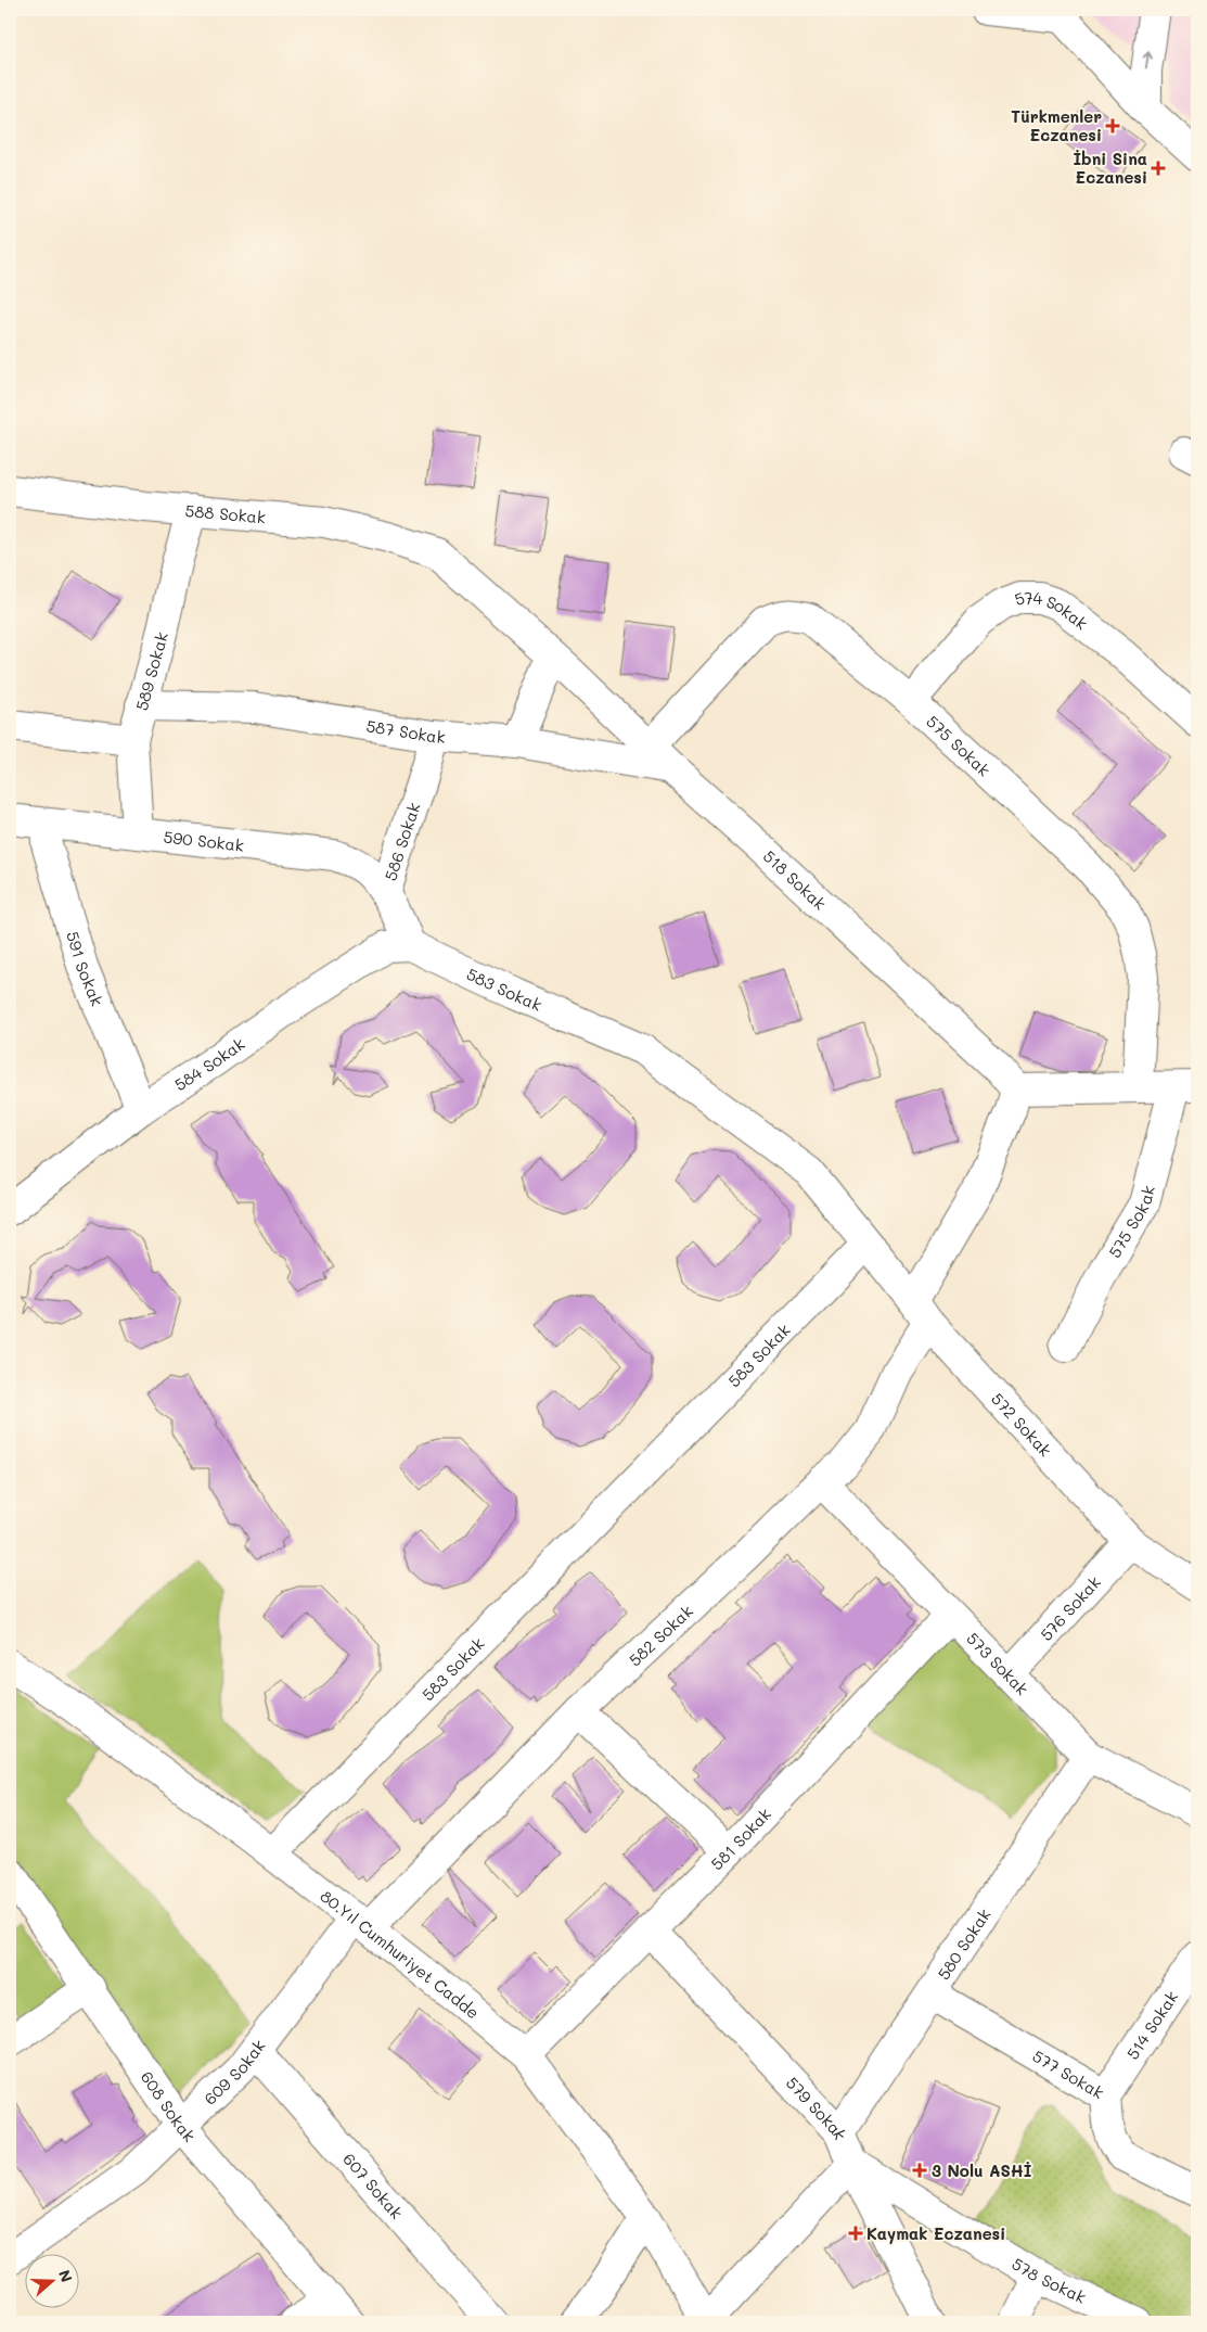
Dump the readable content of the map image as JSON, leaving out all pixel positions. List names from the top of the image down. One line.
{"streets":{"street":["588 Sokak","574 Sokak","589 Sokak","587 Sokak","575 Sokak","590 Sokak","586 Sokak","518 Sokak","591 Sokak","583 Sokak","584 Sokak","572 Sokak","576 Sokak","582 Sokak","573 Sokak","581 Sokak","580 Sokak","80.Yıl Cumhuriyet Cadde","514 Sokak","609 Sokak","577 Sokak","608 Sokak","579 Sokak","607 Sokak","578 Sokak"]},"crossings":[["588 Sokak","589 Sokak"],["588 Sokak","518 Sokak"],["574 Sokak","575 Sokak"],["589 Sokak","587 Sokak"],["589 Sokak","590 Sokak"],["587 Sokak","586 Sokak"],["587 Sokak","518 Sokak"],["575 Sokak","518 Sokak"],["590 Sokak","586 Sokak"],["590 Sokak","591 Sokak"],["586 Sokak","583 Sokak"],["586 Sokak","584 Sokak"],["518 Sokak","582 Sokak"],["591 Sokak","584 Sokak"],["583 Sokak","584 Sokak"],["583 Sokak","572 Sokak"],["583 Sokak","80.Yıl Cumhuriyet Cadde"],["572 Sokak","576 Sokak"],["572 Sokak","582 Sokak"],["576 Sokak","573 Sokak"],["582 Sokak","573 Sokak"],["582 Sokak","80.Yıl Cumhuriyet Cadde"],["582 Sokak","609 Sokak"],["573 Sokak","581 Sokak"],["573 Sokak","580 Sokak"],["581 Sokak","80.Yıl Cumhuriyet Cadde"],["581 Sokak","579 Sokak"],["580 Sokak","577 Sokak"],["580 Sokak","579 Sokak"],["80.Yıl Cumhuriyet Cadde","609 Sokak"],["514 Sokak","577 Sokak"],["609 Sokak","608 Sokak"],["609 Sokak","607 Sokak"],["579 Sokak","578 Sokak"]],"places":{"health":["Türkmenler Eczanesi","İbni Sina Eczanesi","3 Nolu ASHİ","Kaymak Eczanesi"]},"north":"right"}
